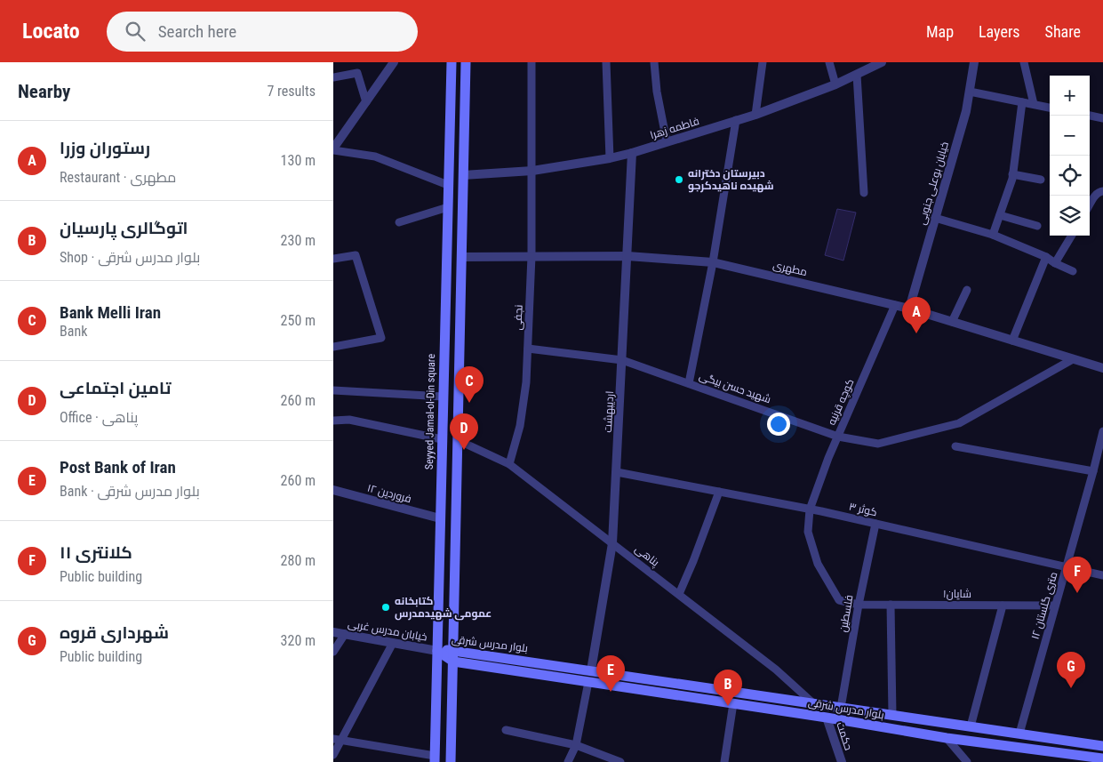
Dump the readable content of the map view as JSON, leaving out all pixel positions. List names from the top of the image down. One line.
{"streets":{"main road":["Seyyed Jamal-ol-Din square","بلوار مدرس شرقی"],"street":["فاطمه زهرا","خیابان بوعلی جنوبی","مطهری","نجفی","شهید حسن بیگی","کوچه قرنیه","اردیبهشت","۱۲ فروردین","کوثر ۳","پناهی","شایان۱","۱۲ متری گلستان","فلسطین","خیابان مدرس غربی","حکمت"]},"crossings":[["فاطمه زهرا","نجفی"],["فاطمه زهرا","اردیبهشت"],["خیابان بوعلی جنوبی","مطهری"],["مطهری","نجفی"],["مطهری","شهید حسن بیگی"],["مطهری","کوچه قرنیه"],["مطهری","اردیبهشت"],["نجفی","شهید حسن بیگی"],["نجفی","پناهی"],["شهید حسن بیگی","کوچه قرنیه"],["شهید حسن بیگی","اردیبهشت"],["کوچه قرنیه","کوثر ۳"],["کوچه قرنیه","شایان۱"],["کوچه قرنیه","فلسطین"],["Seyyed Jamal-ol-Din square","۱۲ فروردین"],["Seyyed Jamal-ol-Din square","خیابان مدرس غربی"],["Seyyed Jamal-ol-Din square","بلوار مدرس شرقی"],["اردیبهشت","کوثر ۳"],["اردیبهشت","پناهی"],["اردیبهشت","بلوار مدرس شرقی"],["کوثر ۳","۱۲ متری گلستان"],["کوثر ۳","فلسطین"],["پناهی","بلوار مدرس شرقی"],["شایان۱","۱۲ متری گلستان"],["شایان۱","فلسطین"],["۱۲ متری گلستان","بلوار مدرس شرقی"],["فلسطین","بلوار مدرس شرقی"],["خیابان مدرس غربی","بلوار مدرس شرقی"],["بلوار مدرس شرقی","حکمت"]],"places":["دبیرستان دخترانه شهیده ناهیدکرجو","کتابخانه عمومی شهیدمدرس"],"page":{"header":"Locato","search":"Search here","nav":["Map","Layers","Share"],"heading":["Nearby","7 results"],"map_buttons":["+","−"],"list":[{"mark":"A","name":"رستوران وزرا","note":"Restaurant · مطهری","value":"130 m"},{"mark":"B","name":"اتوگالری پارسیان","note":"Shop · بلوار مدرس شرقی","value":"230 m"},{"mark":"C","name":"Bank Melli Iran","note":"Bank","value":"250 m"},{"mark":"D","name":"تامین اجتماعی","note":"Office · پناهی","value":"260 m"},{"mark":"E","name":"Post Bank of Iran","note":"Bank · بلوار مدرس شرقی","value":"260 m"},{"mark":"F","name":"کلانتری ۱۱","note":"Public building","value":"280 m"},{"mark":"G","name":"شهرداری قروه","note":"Public building","value":"320 m"}],"pins":["A","C","D","F","G","E","B"]}}
